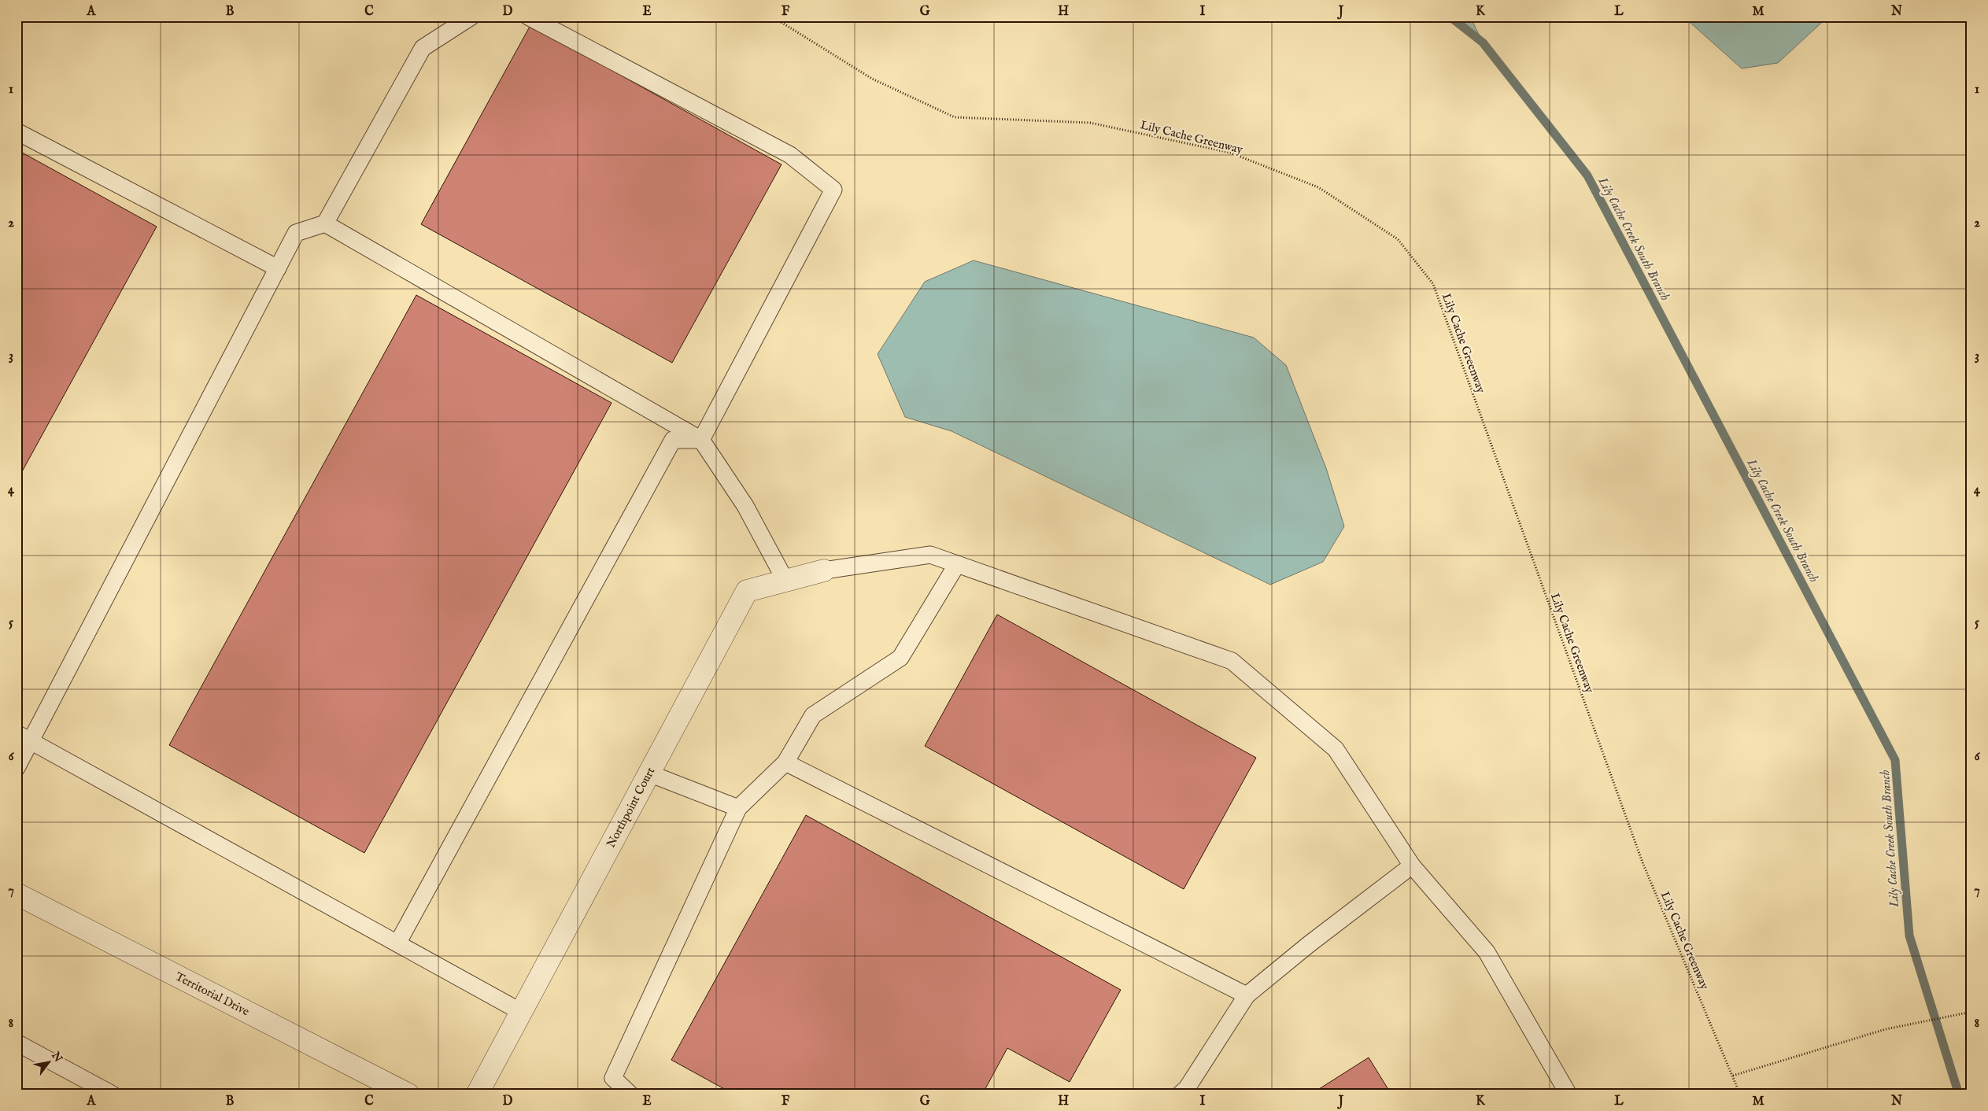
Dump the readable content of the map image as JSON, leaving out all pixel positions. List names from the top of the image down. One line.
{"streets":{"street":["Northpoint Court","Territorial Drive"],"path":["Lily Cache Greenway"]},"water":["Lily Cache Creek South Branch"],"north":"top right","grid":{"columns":["A","B","C","D","E","F","G","H","I","J","K","L","M","N"],"rows":["1","2","3","4","5","6","7","8"]}}
